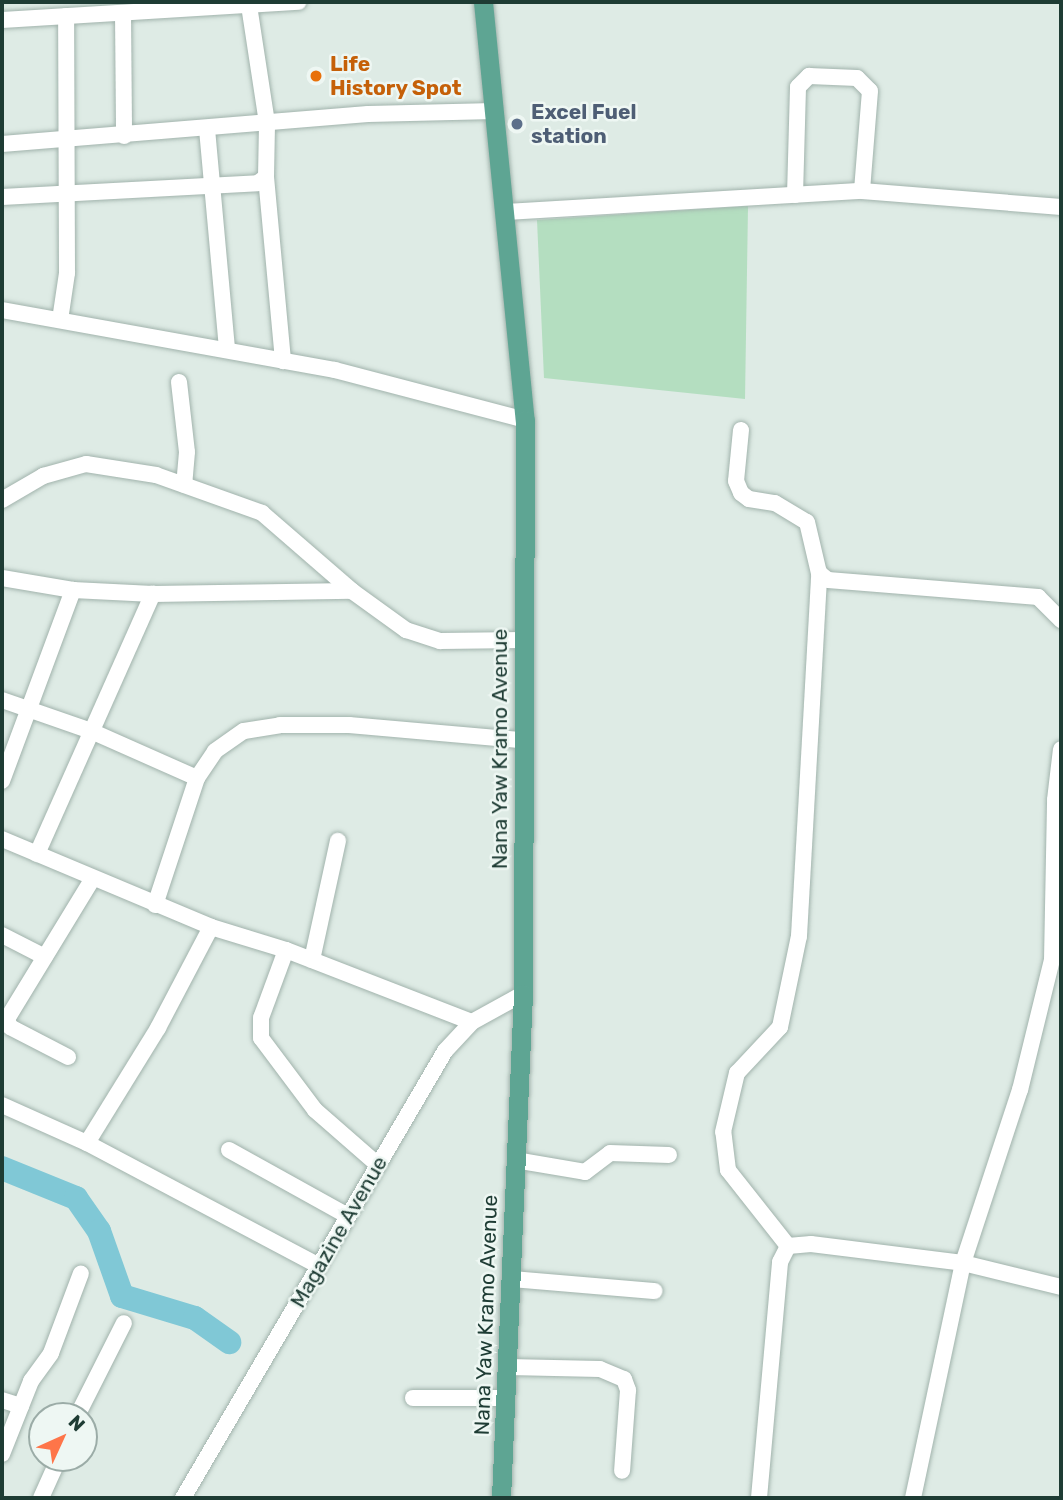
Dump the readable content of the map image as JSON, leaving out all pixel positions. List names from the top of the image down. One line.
{"streets":{"main road":["Nana Yaw Kramo Avenue"],"street":["Magazine Avenue"]},"crossings":[["Nana Yaw Kramo Avenue","Magazine Avenue"]],"places":["Life History Spot","Excel Fuel station"],"north":"top right"}
